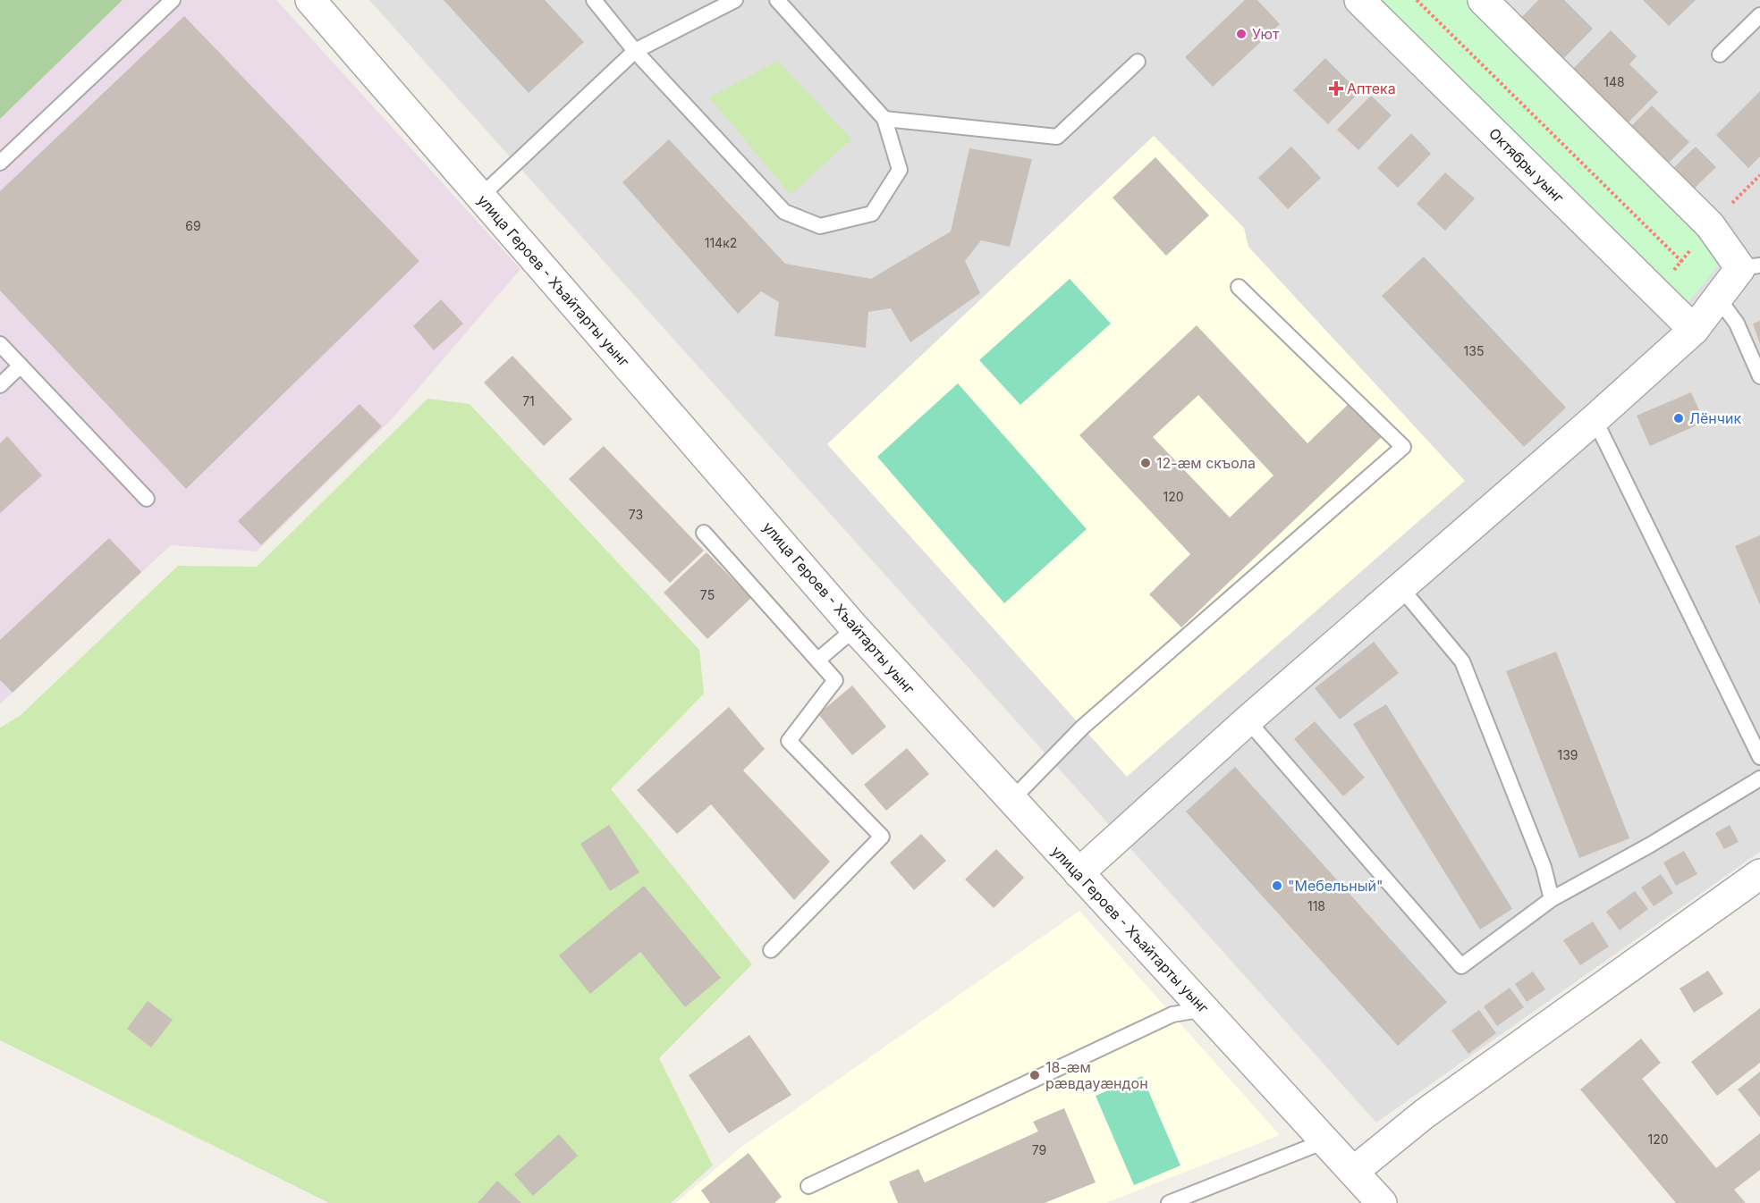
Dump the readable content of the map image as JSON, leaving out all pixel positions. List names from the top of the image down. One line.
{"streets":{"street":["Октябры уынг","улица Героев - Хъайтарты уынг"]},"places":{"other":["Уют","Лёнчик","12-æм скъола","\"Мебельный\"","18-æм рӕвдауӕндон"],"health":["Аптека"]},"house_numbers":["148","69","114к2","135","71","120","73","75","139","118","120","79"]}
